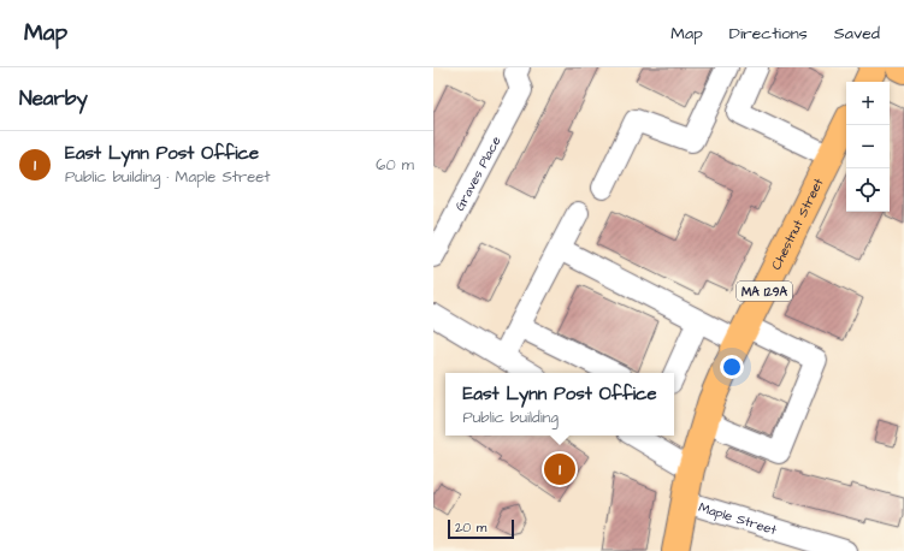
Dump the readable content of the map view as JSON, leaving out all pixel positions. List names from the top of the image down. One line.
{"streets":{"main road":["Chestnut Street","MA 129A"],"street":["Graves Place","Maple Street"]},"crossings":[["Chestnut Street","Maple Street"]],"scale_bar":"20 m","page":{"header":"Map","nav":["Map","Directions","Saved"],"heading":"Nearby","map_buttons":["+","−"],"list":[{"mark":"1","name":"East Lynn Post Office","note":"Public building · Maple Street","value":"60 m"}],"popup":["East Lynn Post Office","Public building"],"pins":"1","scale":"20 m"}}
